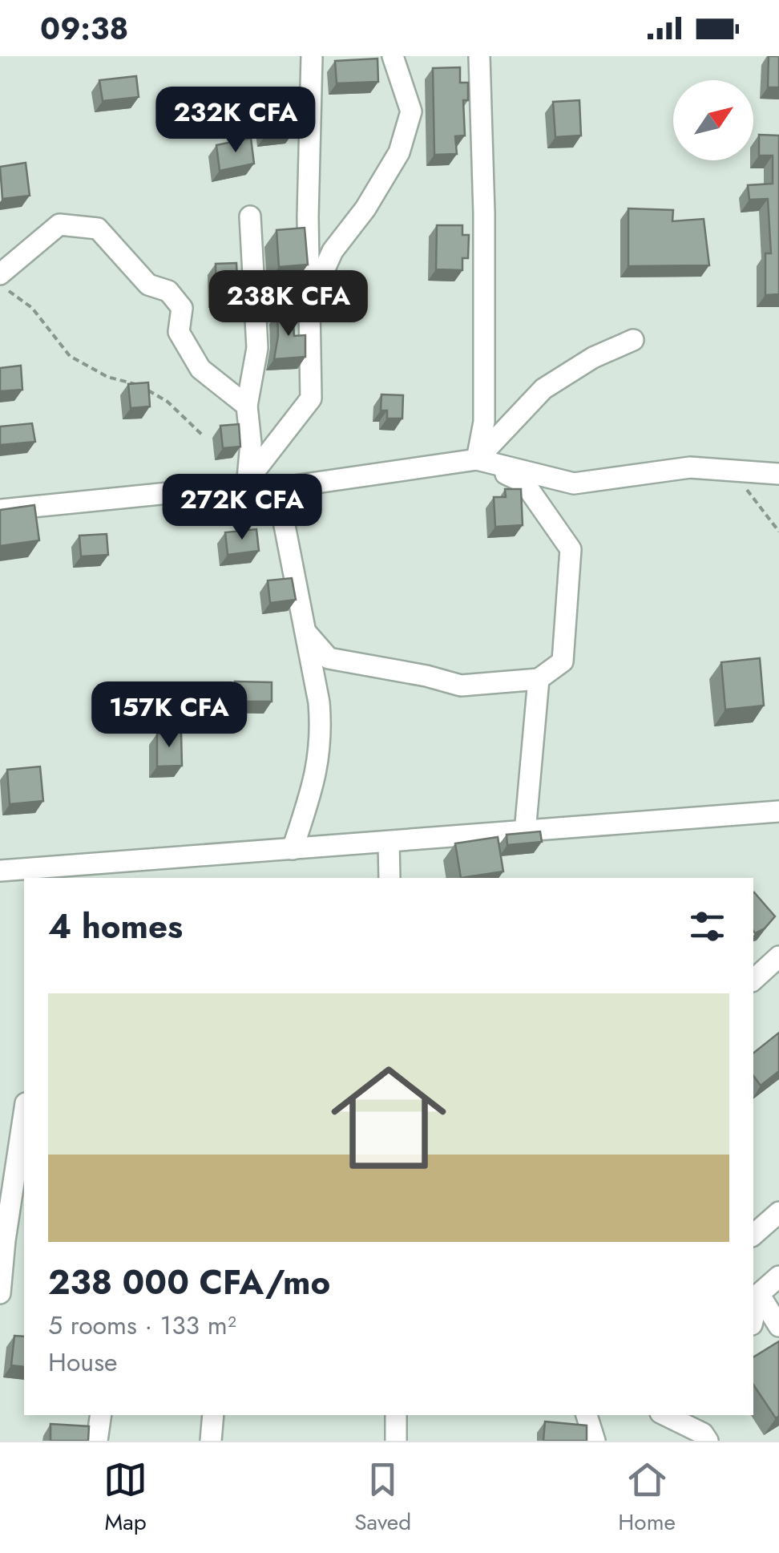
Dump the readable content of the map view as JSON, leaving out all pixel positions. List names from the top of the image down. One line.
{"north":"top right","page":{"status":"09:38","price":["232K CFA","238K CFA","272K CFA","157K CFA"],"heading":"4 homes","list":[{"name":"238 000 CFA/mo","note":"5 rooms · 133 m² · House"}],"tabs":["Map","Saved","Home"]}}
